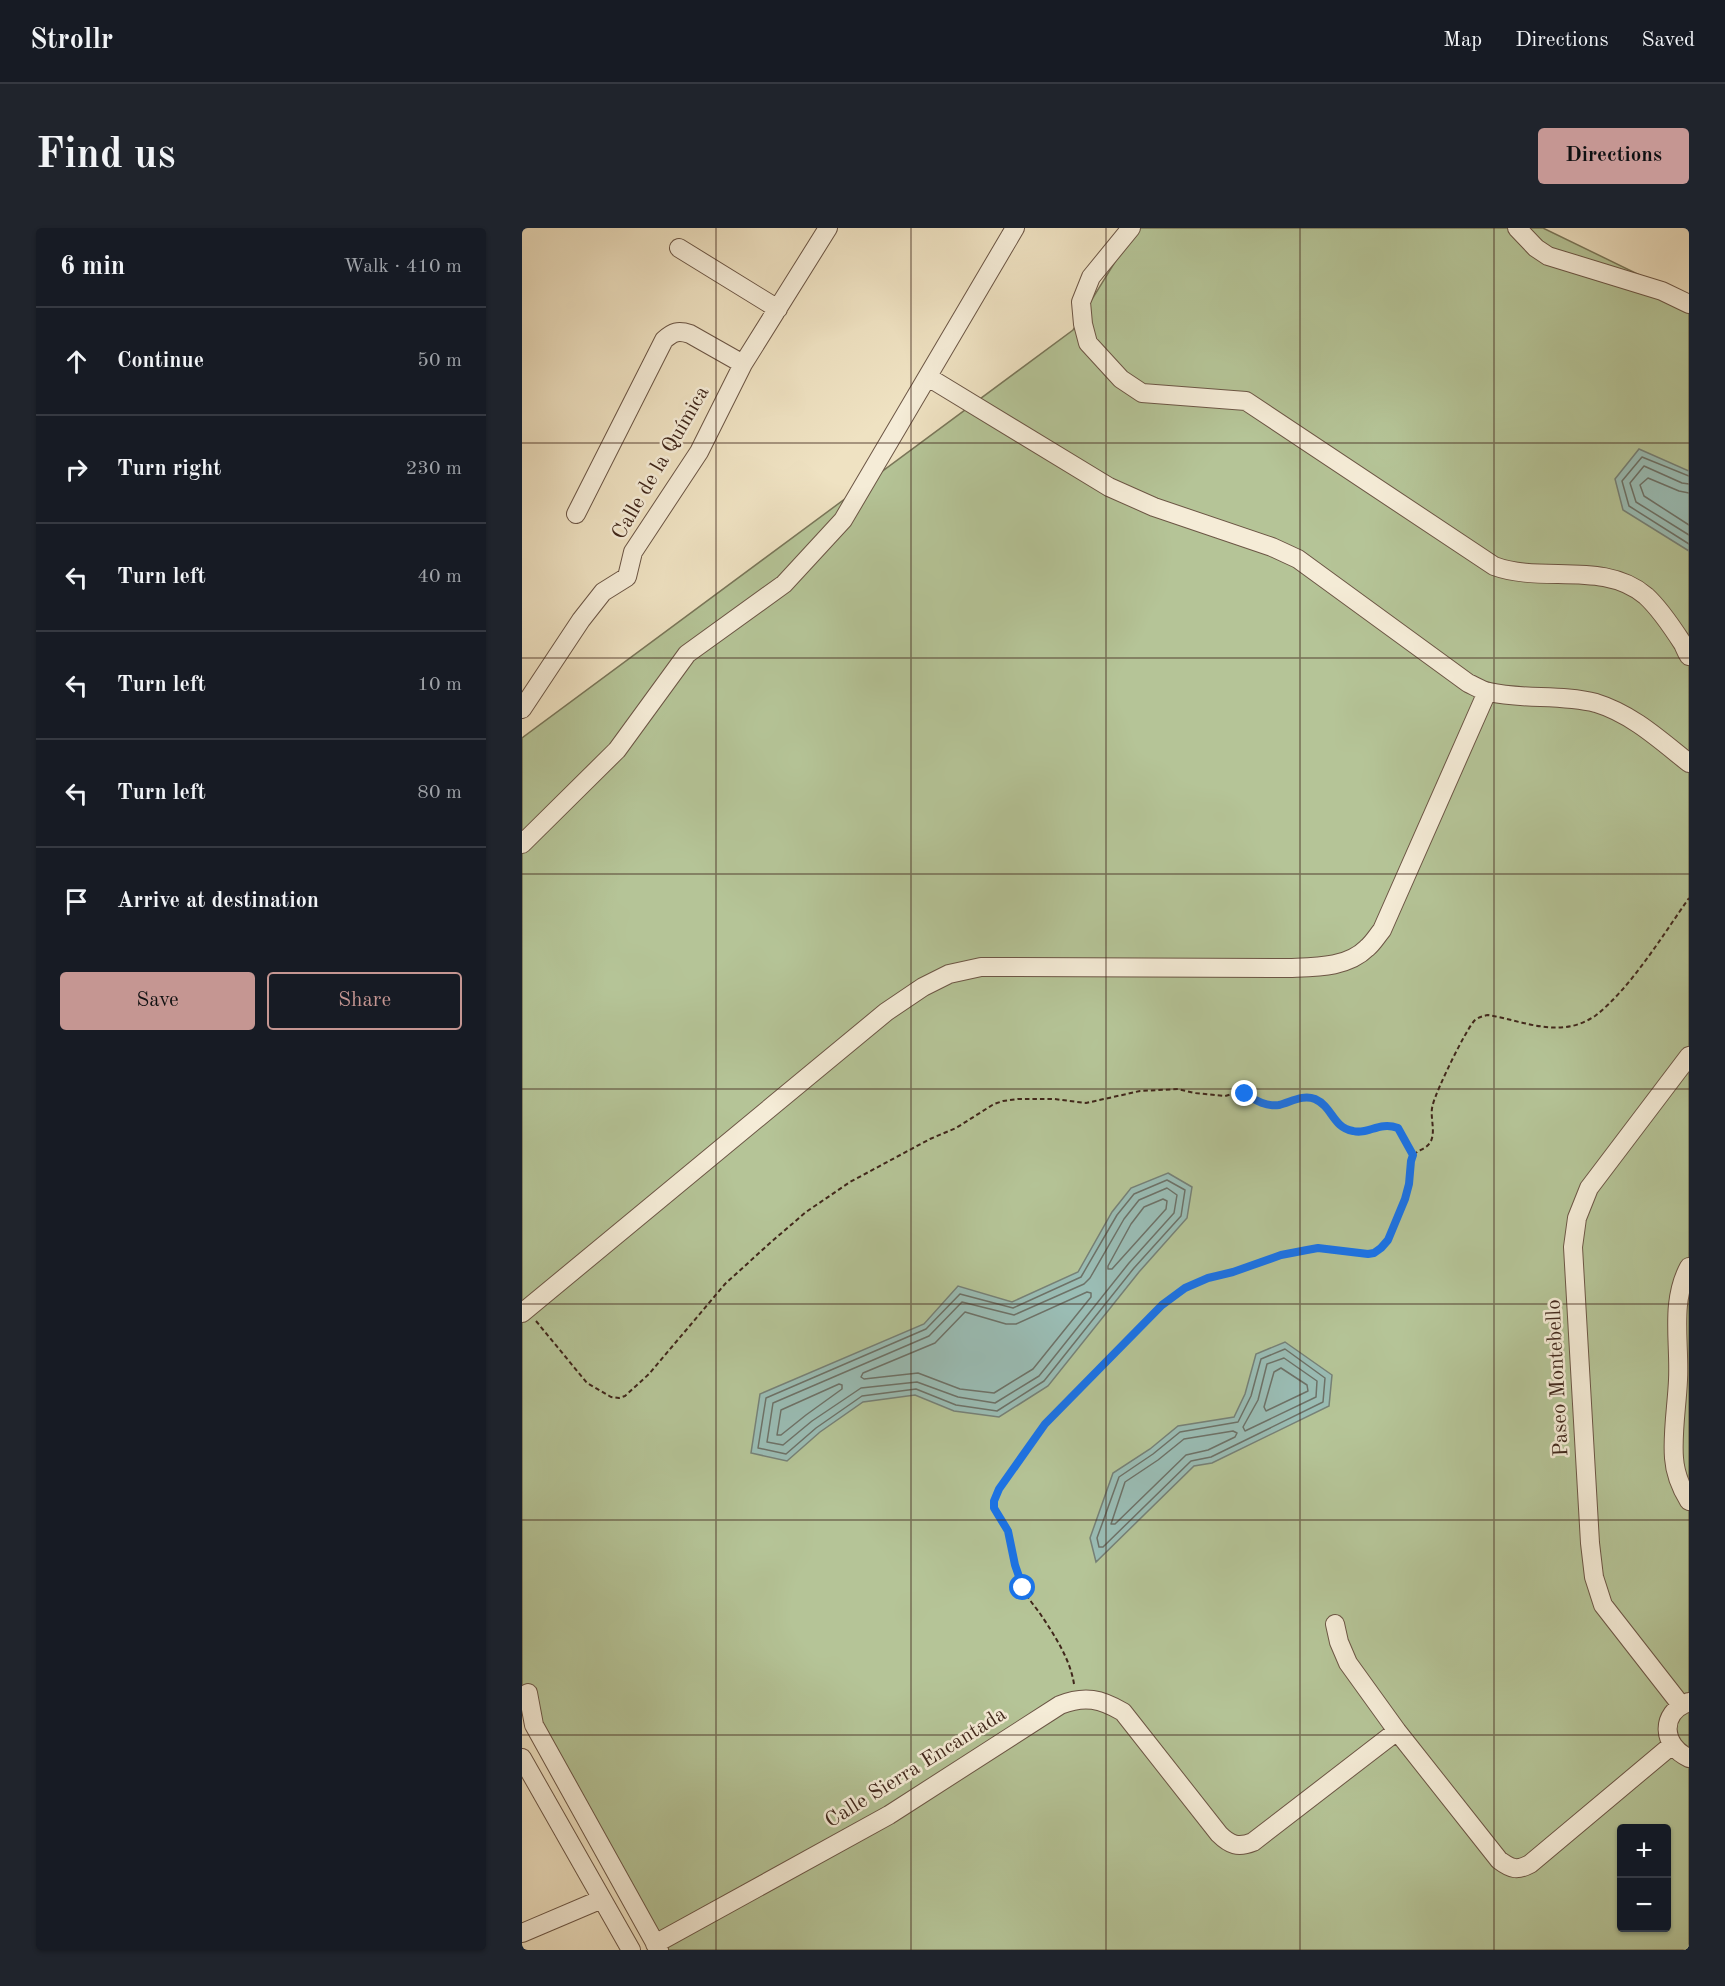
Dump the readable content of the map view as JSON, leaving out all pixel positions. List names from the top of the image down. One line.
{"streets":{"street":["Calle de la Química","Paseo Montebello","Calle Sierra Encantada"]},"page":{"header":"Strollr","nav":["Map","Directions","Saved"],"buttons":["Directions",["Save","Share"]],"title":"Find us","heading":["6 min","Walk · 410 m"],"list":[["Continue","50 m"],["Turn right","230 m"],["Turn left","40 m"],["Turn left","10 m"],["Turn left","80 m"],"Arrive at destination"],"map_buttons":["+","−"]}}
